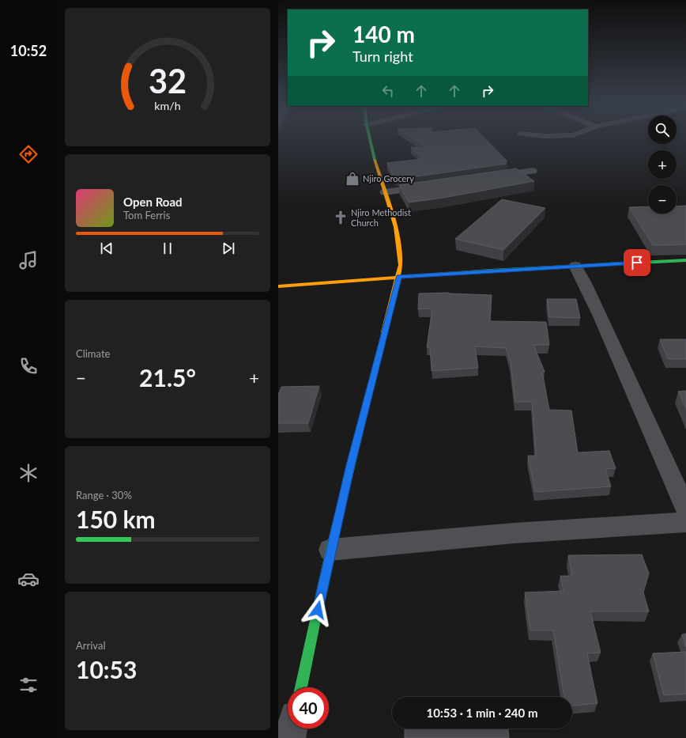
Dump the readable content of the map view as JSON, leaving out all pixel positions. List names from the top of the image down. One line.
{"places":{"shop":["Njiro Grocery"],"church":["Njiro Methodist Church"]},"page":{"tabs":"10:52","turn":["140 m","Turn right"],"map_buttons":["+","−"],"song":["Open Road","Tom Ferris"],"tile":["Climate",["Range · 30%","150 km"],["Arrival","10:53"]],"heat":["−","21.5°","+"],"limit":"40","trip":"10:53 · 1 min · 240 m","gauge":["32","km/h"]}}
